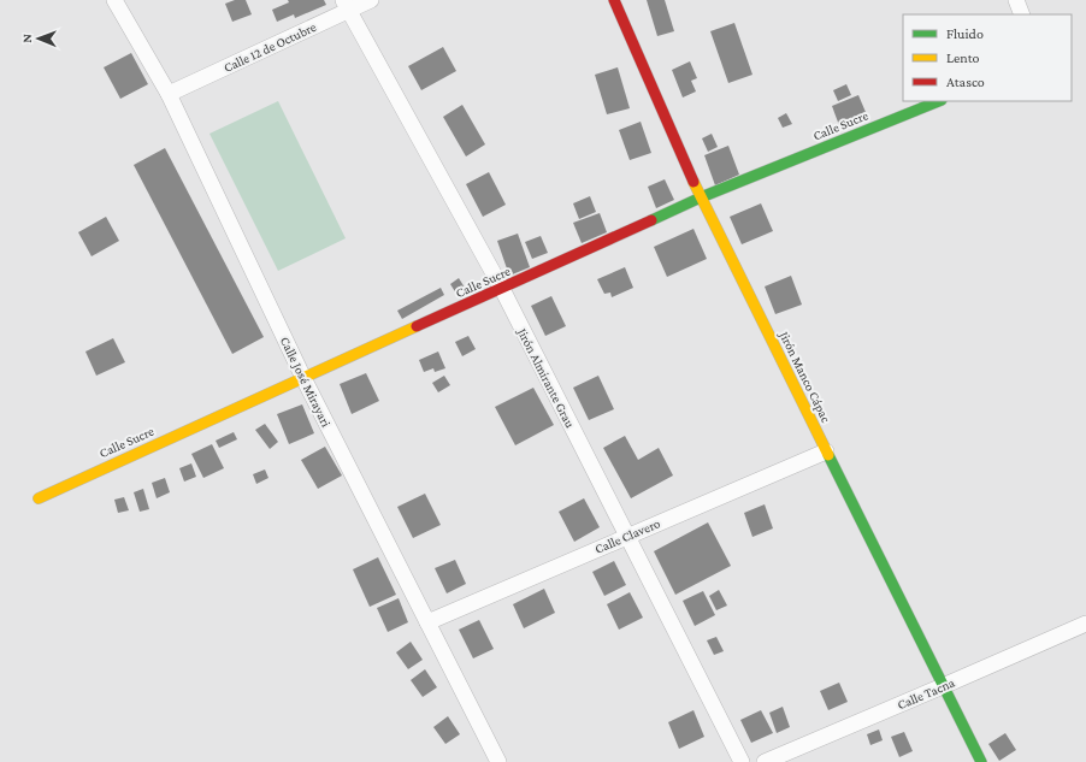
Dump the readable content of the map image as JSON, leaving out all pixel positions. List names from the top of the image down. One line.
{"streets":{"street":["Calle 12 de Octubre","Calle Sucre","Jirón Manco Cápac","Jirón Almirante Grau","Calle José Mirayari","Calle Clavero","Calle Tacna"]},"crossings":[["Calle 12 de Octubre","Jirón Almirante Grau"],["Calle 12 de Octubre","Calle José Mirayari"],["Calle Sucre","Jirón Manco Cápac"],["Calle Sucre","Jirón Almirante Grau"],["Calle Sucre","Calle José Mirayari"],["Jirón Manco Cápac","Calle Clavero"],["Jirón Manco Cápac","Calle Tacna"],["Jirón Almirante Grau","Calle Clavero"],["Calle José Mirayari","Calle Clavero"]],"legend":["Fluido","Lento","Atasco"],"north":"left"}
